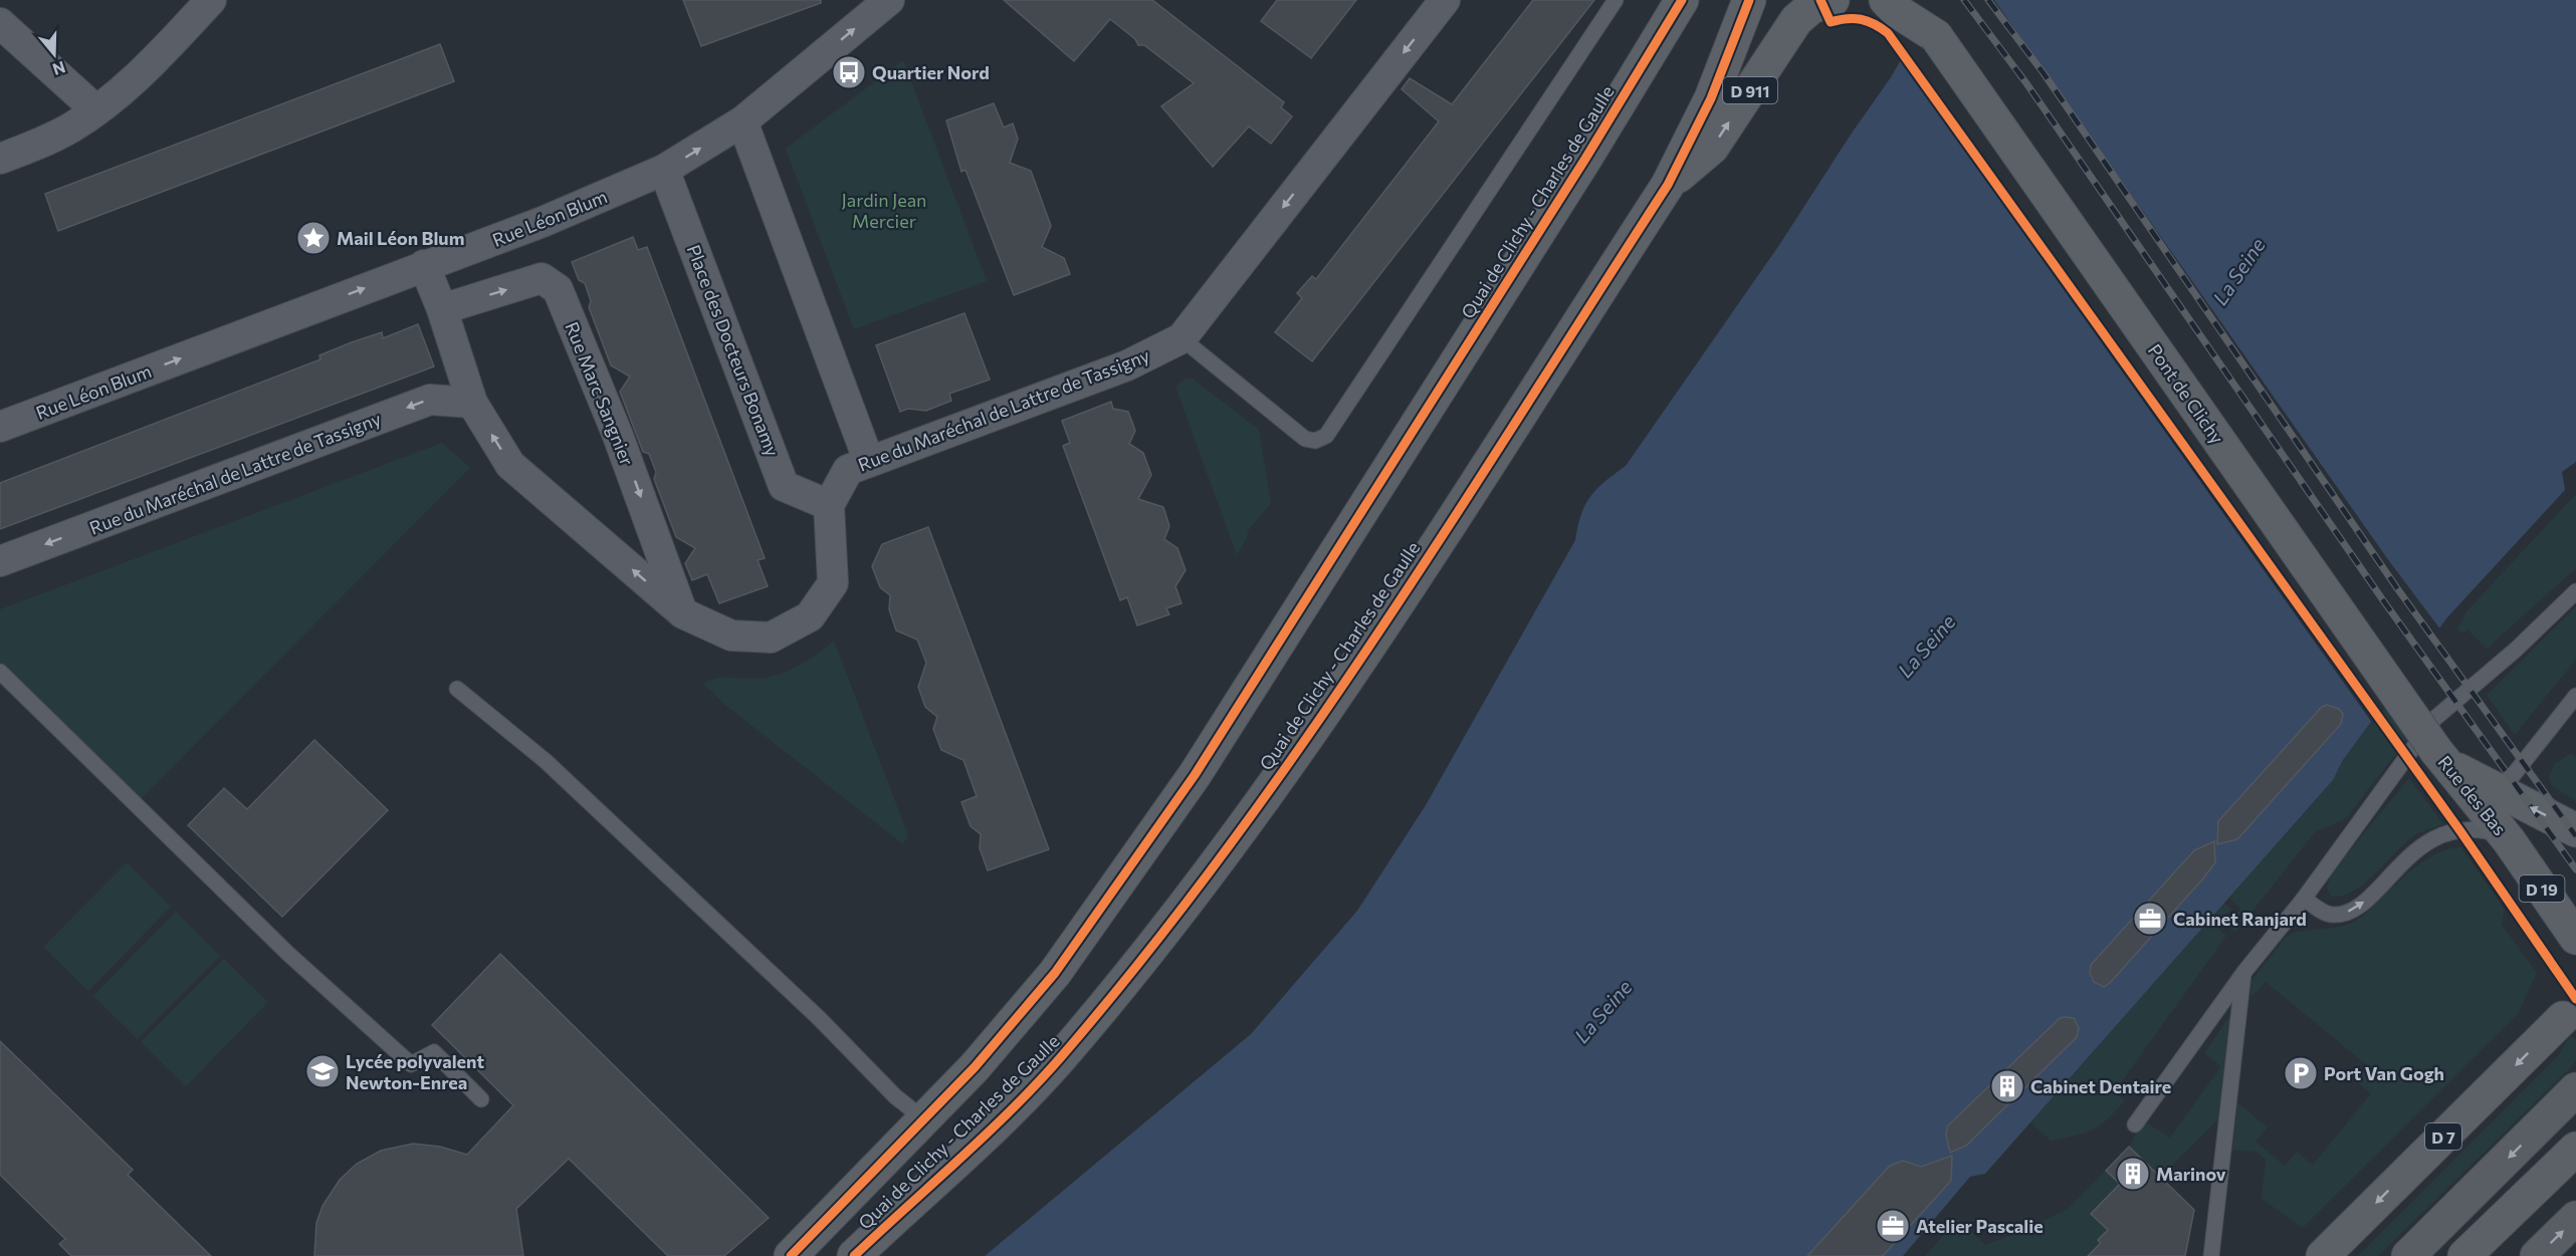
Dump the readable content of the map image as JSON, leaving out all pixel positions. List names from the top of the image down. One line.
{"streets":{"main road":["D 911","Quai de Clichy - Charles de Gaulle","Pont de Clichy","Rue des Bas","D 19","D 7"],"street":["Rue Léon Blum","Place des Docteurs Bonamy","Rue Marc Sangnier","Rue du Maréchal de Lattre de Tassigny"]},"crossings":[["D 911","Quai de Clichy - Charles de Gaulle"],["Rue Léon Blum","Place des Docteurs Bonamy"],["Place des Docteurs Bonamy","Rue du Maréchal de Lattre de Tassigny"],["Pont de Clichy","Rue des Bas"]],"one_way":["Rue Léon Blum","Rue du Maréchal de Lattre de Tassigny"],"water":["La Seine"],"parks":["Jardin Jean Mercier"],"places":{"bus stop":["Quartier Nord"],"place":["Mail Léon Blum"],"office":["Cabinet Ranjard","Atelier Pascalie"],"school or university":["Lycée polyvalent Newton-Enrea"],"parking":["Port Van Gogh"],"building":["Cabinet Dentaire","Marinov"]},"north":"bottom"}
